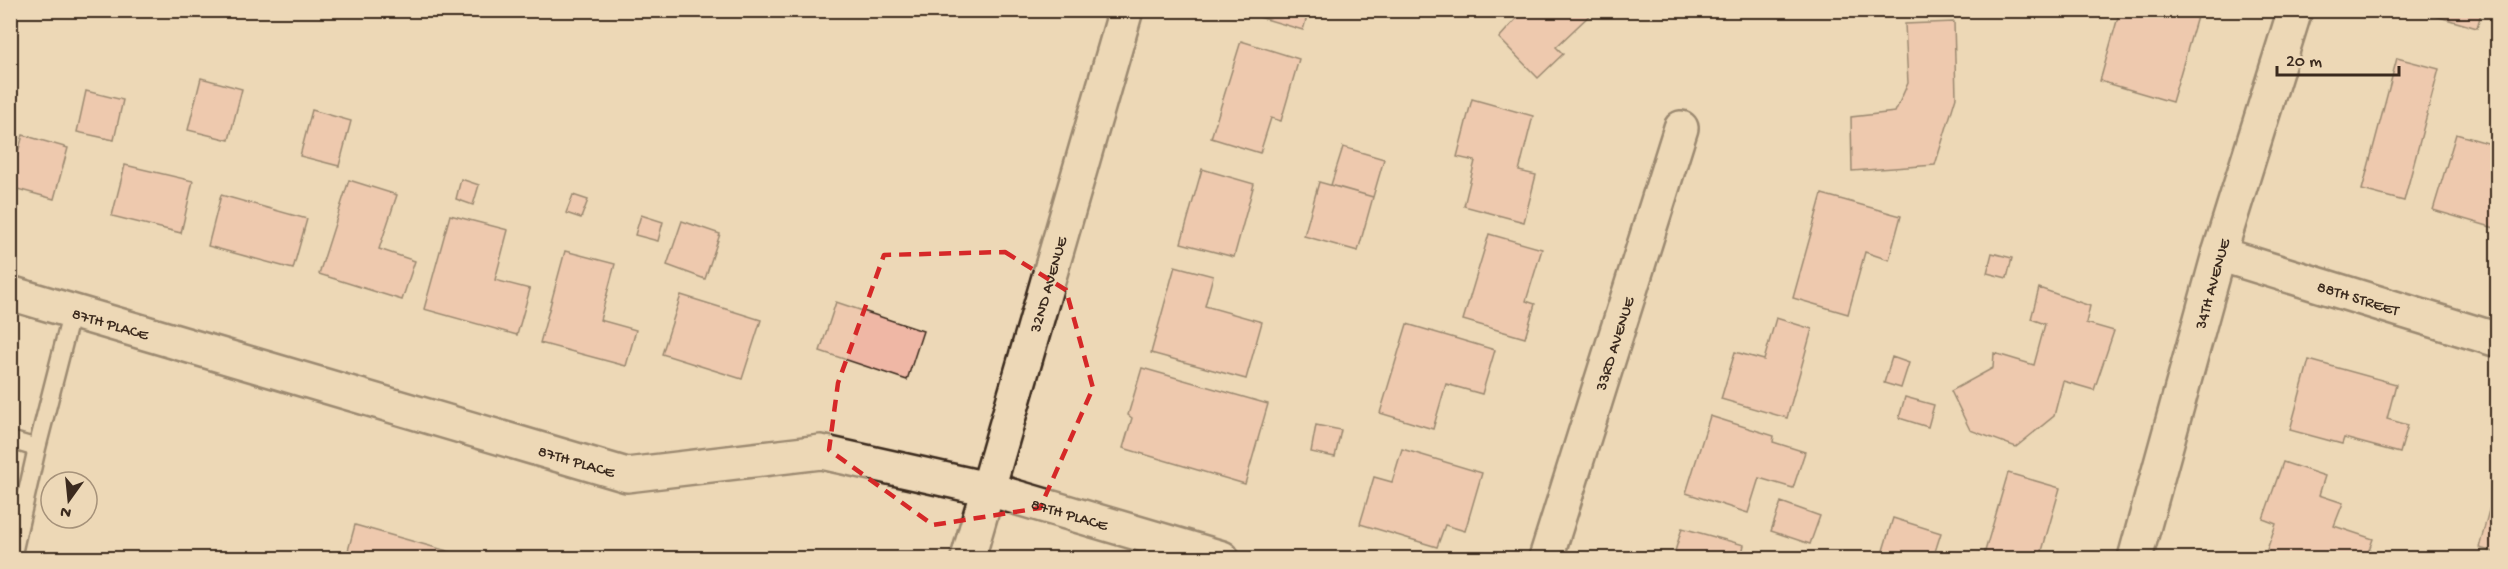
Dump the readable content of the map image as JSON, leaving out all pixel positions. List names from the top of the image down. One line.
{"streets":{"street":["32ND AVENUE","34TH AVENUE","88TH STREET","87TH PLACE","33RD AVENUE"]},"crossings":[["32ND AVENUE","87TH PLACE"],["34TH AVENUE","88TH STREET"]],"scale_bar":"20 m","north":"bottom"}
